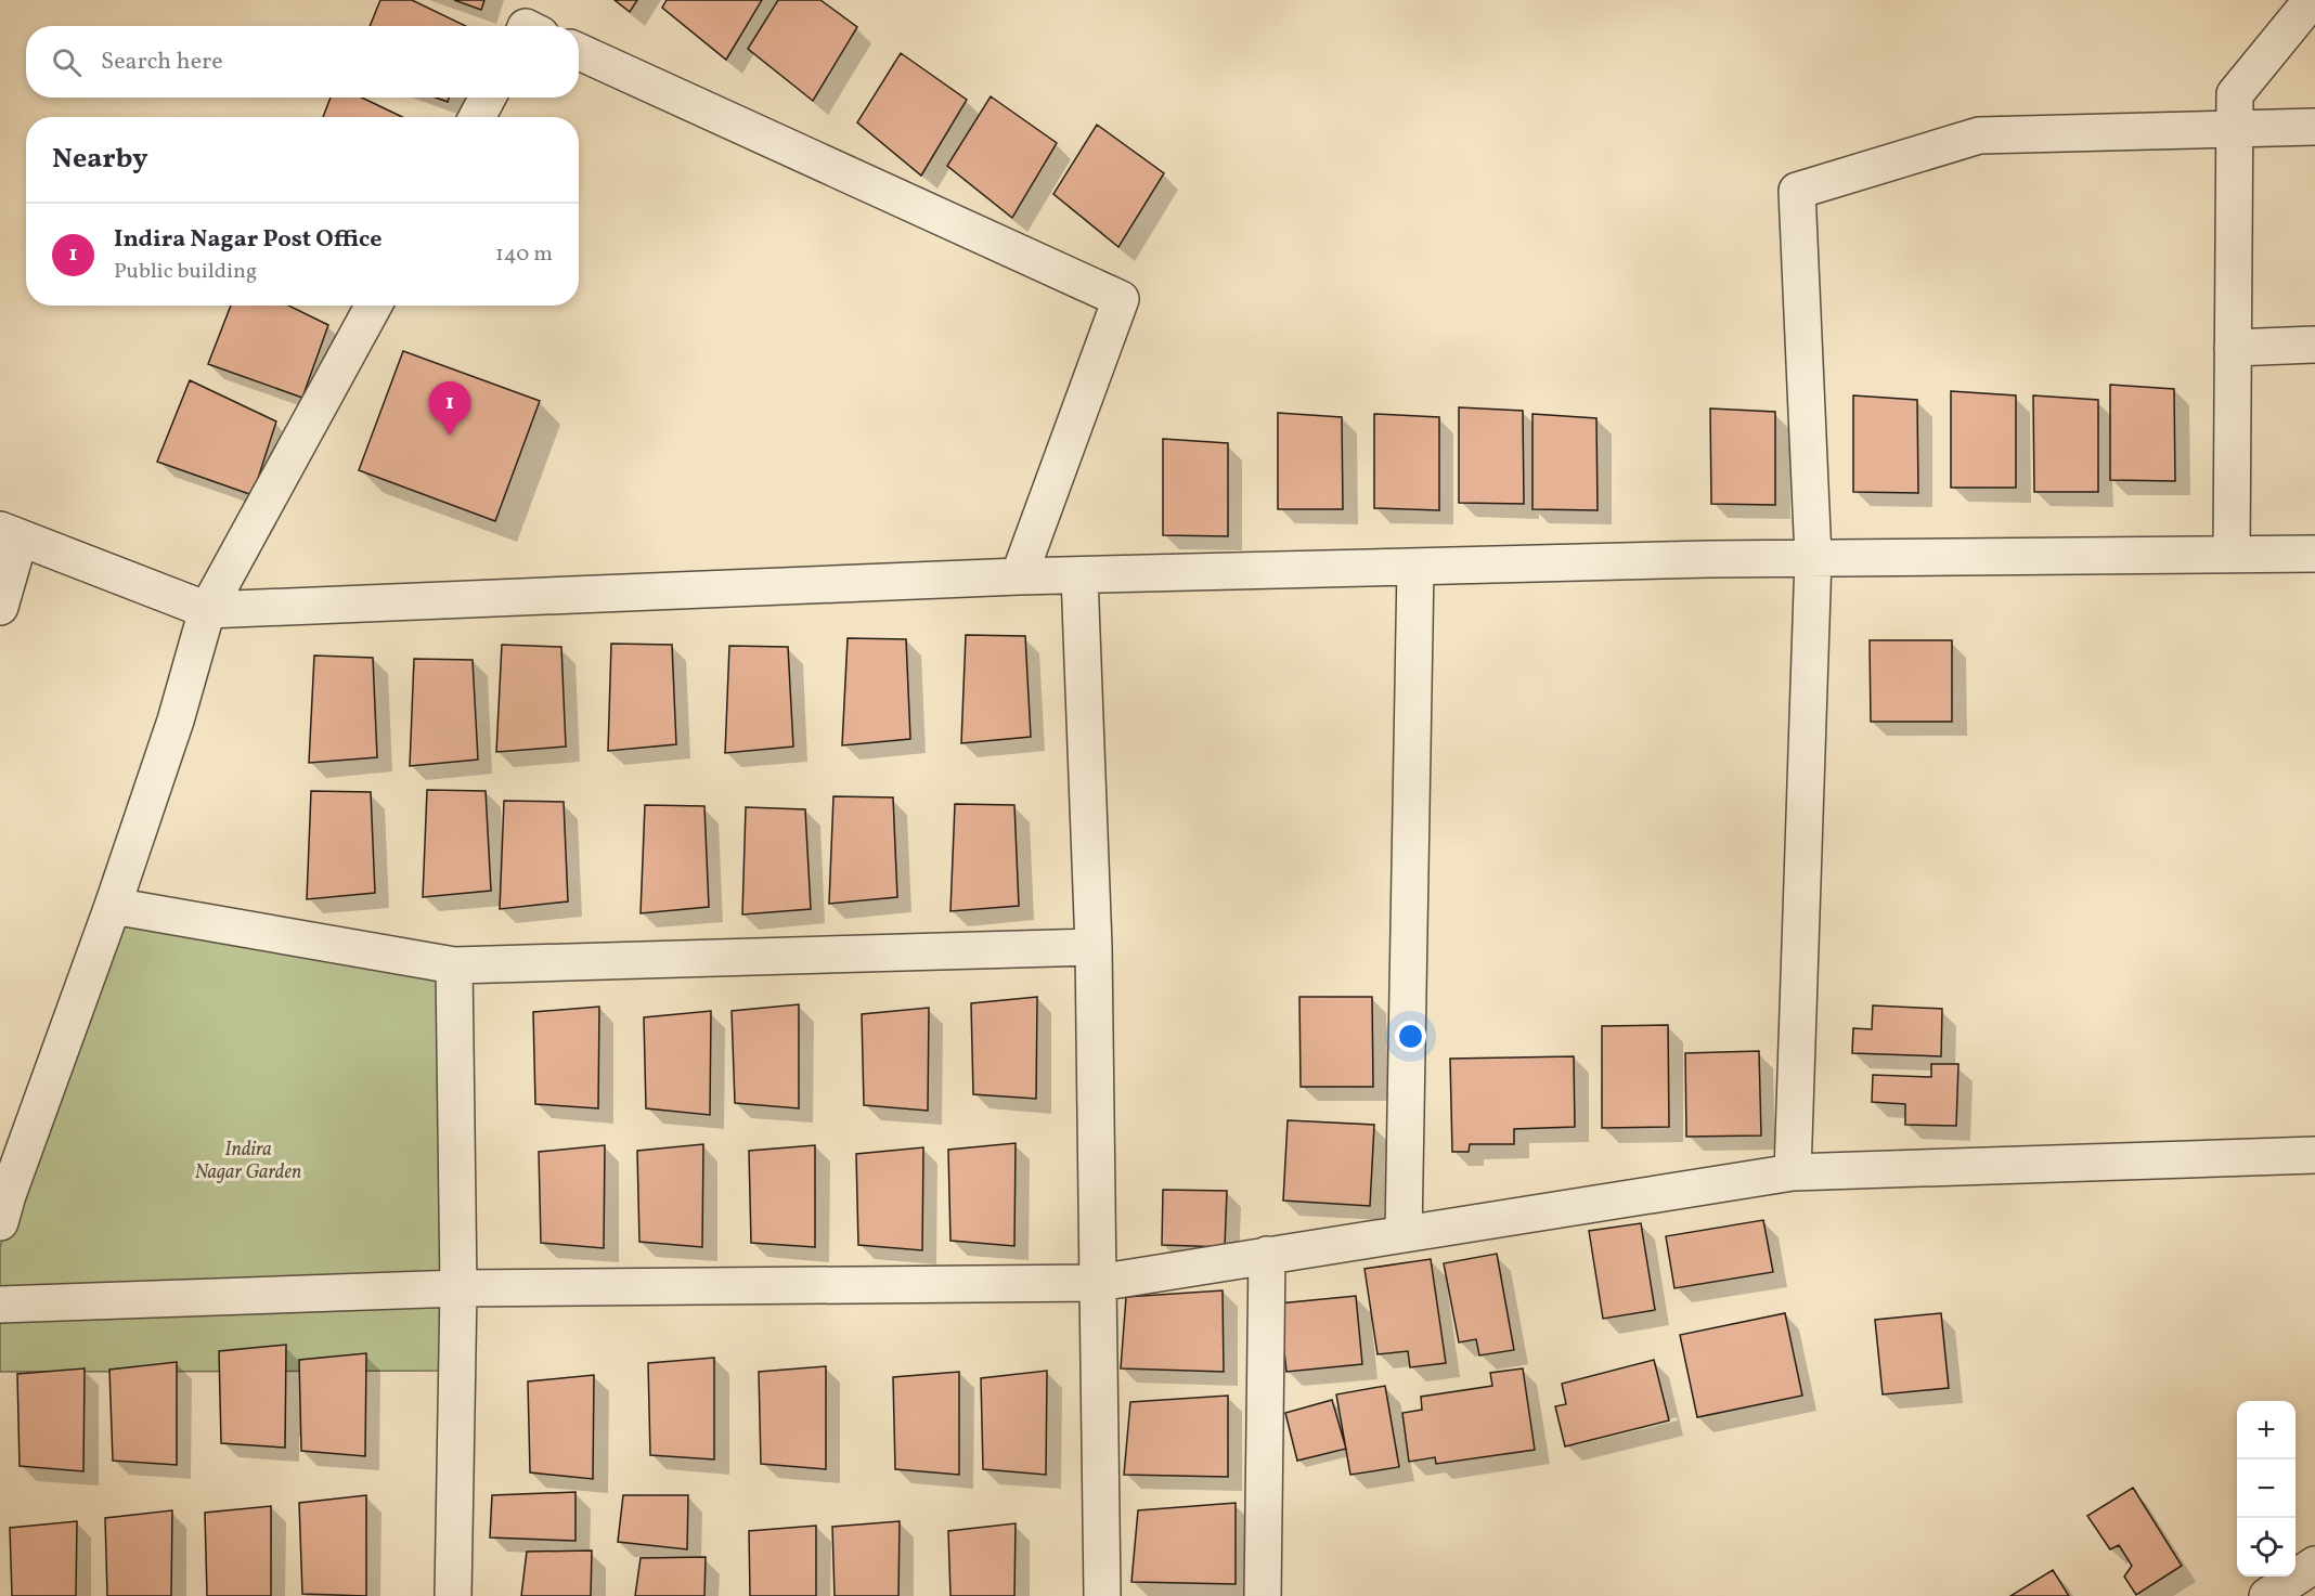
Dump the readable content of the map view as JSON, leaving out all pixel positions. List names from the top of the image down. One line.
{"parks":["Indira Nagar Garden"],"page":{"search":"Search here","heading":"Nearby","list":[{"mark":"1","name":"Indira Nagar Post Office","note":"Public building","value":"140 m"}],"pins":"1","map_buttons":["+","−"]}}
